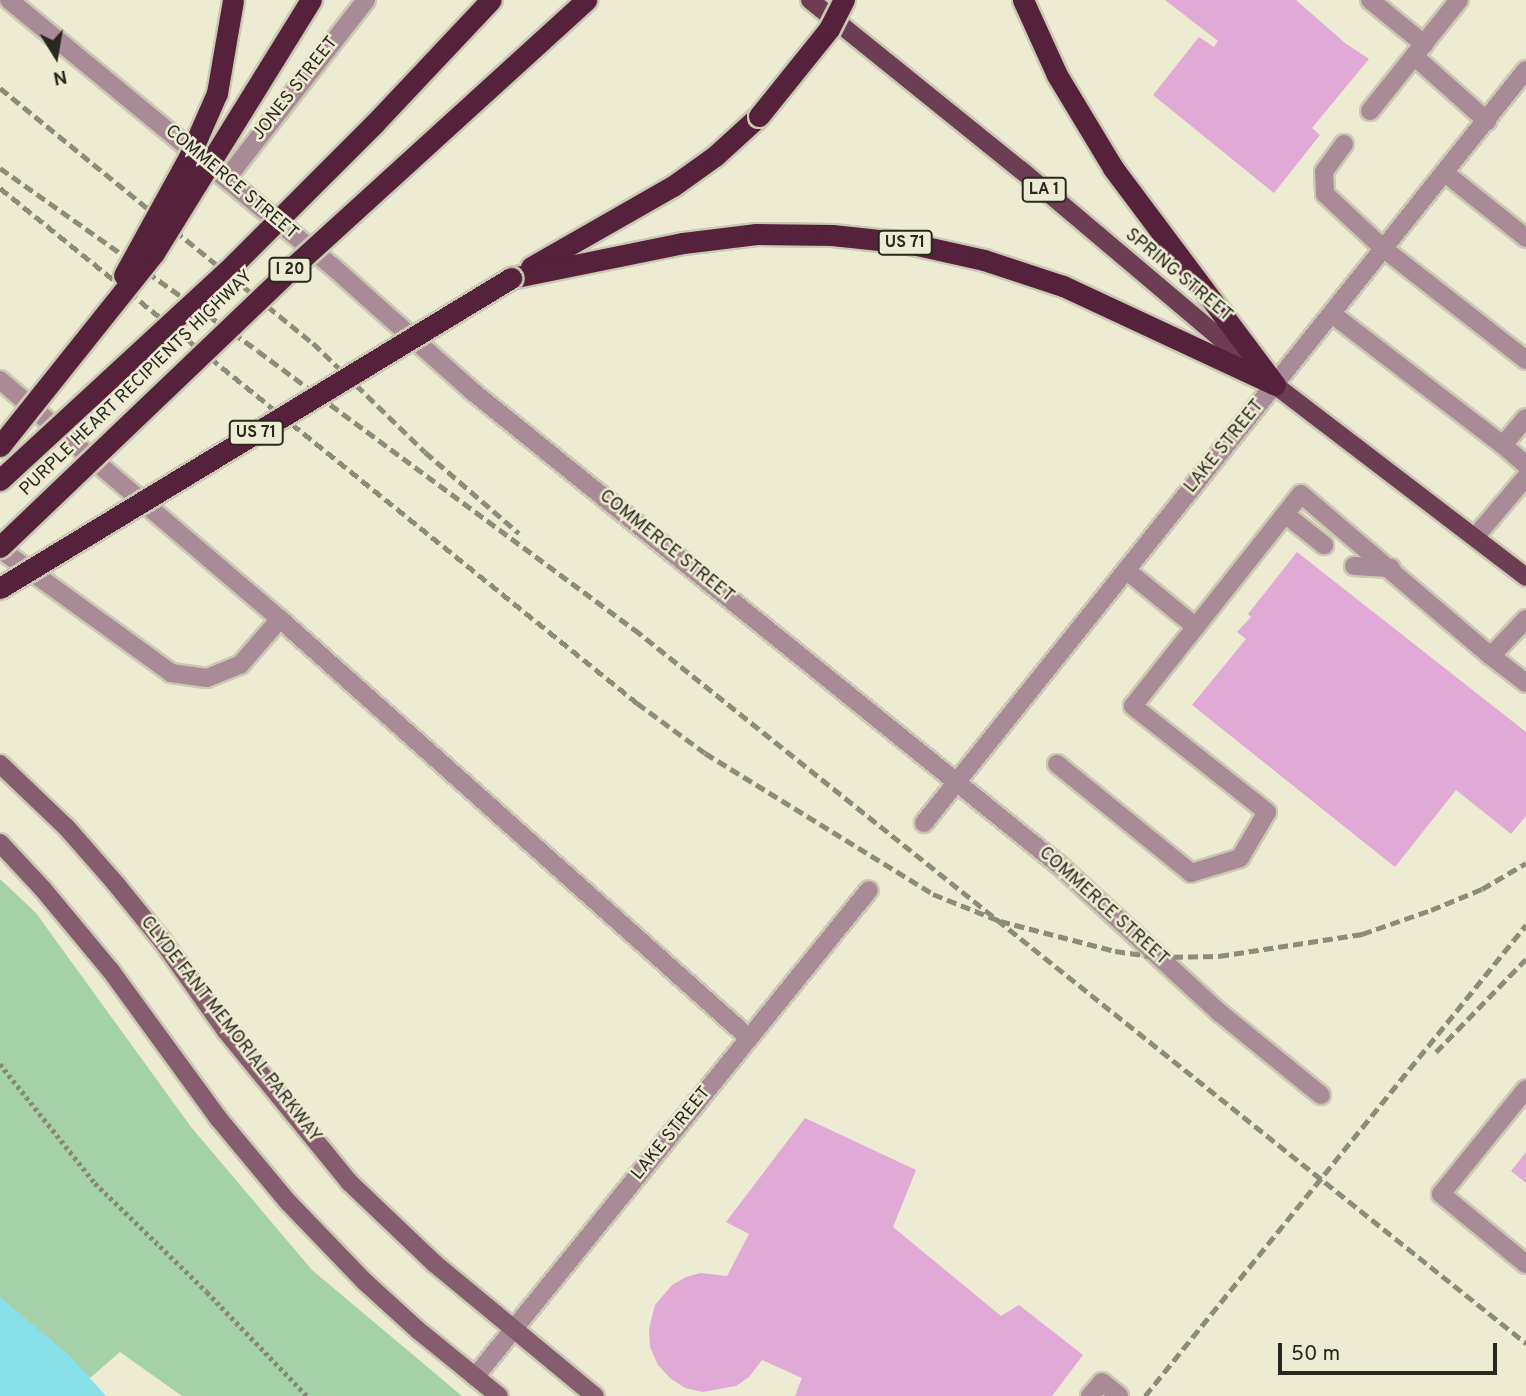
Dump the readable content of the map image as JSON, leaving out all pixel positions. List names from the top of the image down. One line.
{"streets":{"highway":["US 71","I 20","PURPLE HEART RECIPIENTS HIGHWAY"],"main road":["LA 1","SPRING STREET","CLYDE FANT MEMORIAL PARKWAY"],"street":["JONES STREET","COMMERCE STREET","LAKE STREET"]},"crossings":[["JONES STREET","COMMERCE STREET"],["COMMERCE STREET","LAKE STREET"],["US 71","SPRING STREET"],["US 71","LAKE STREET"],["SPRING STREET","LAKE STREET"],["LAKE STREET","CLYDE FANT MEMORIAL PARKWAY"]],"scale_bar":"50 m","north":"bottom"}
